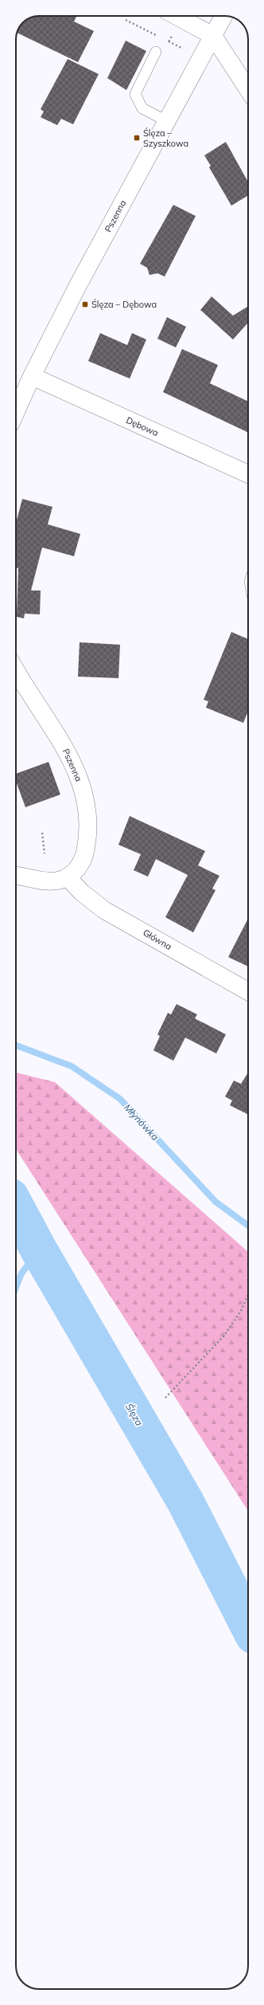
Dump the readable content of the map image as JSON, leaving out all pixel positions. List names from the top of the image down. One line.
{"streets":{"street":["Pszenna","Dębowa","Główna"]},"crossings":[["Pszenna","Dębowa"],["Pszenna","Główna"]],"water":["Młynówka","Ślęza"],"places":{"transit":["Ślęza – Szyszkowa","Ślęza – Dębowa"]}}
